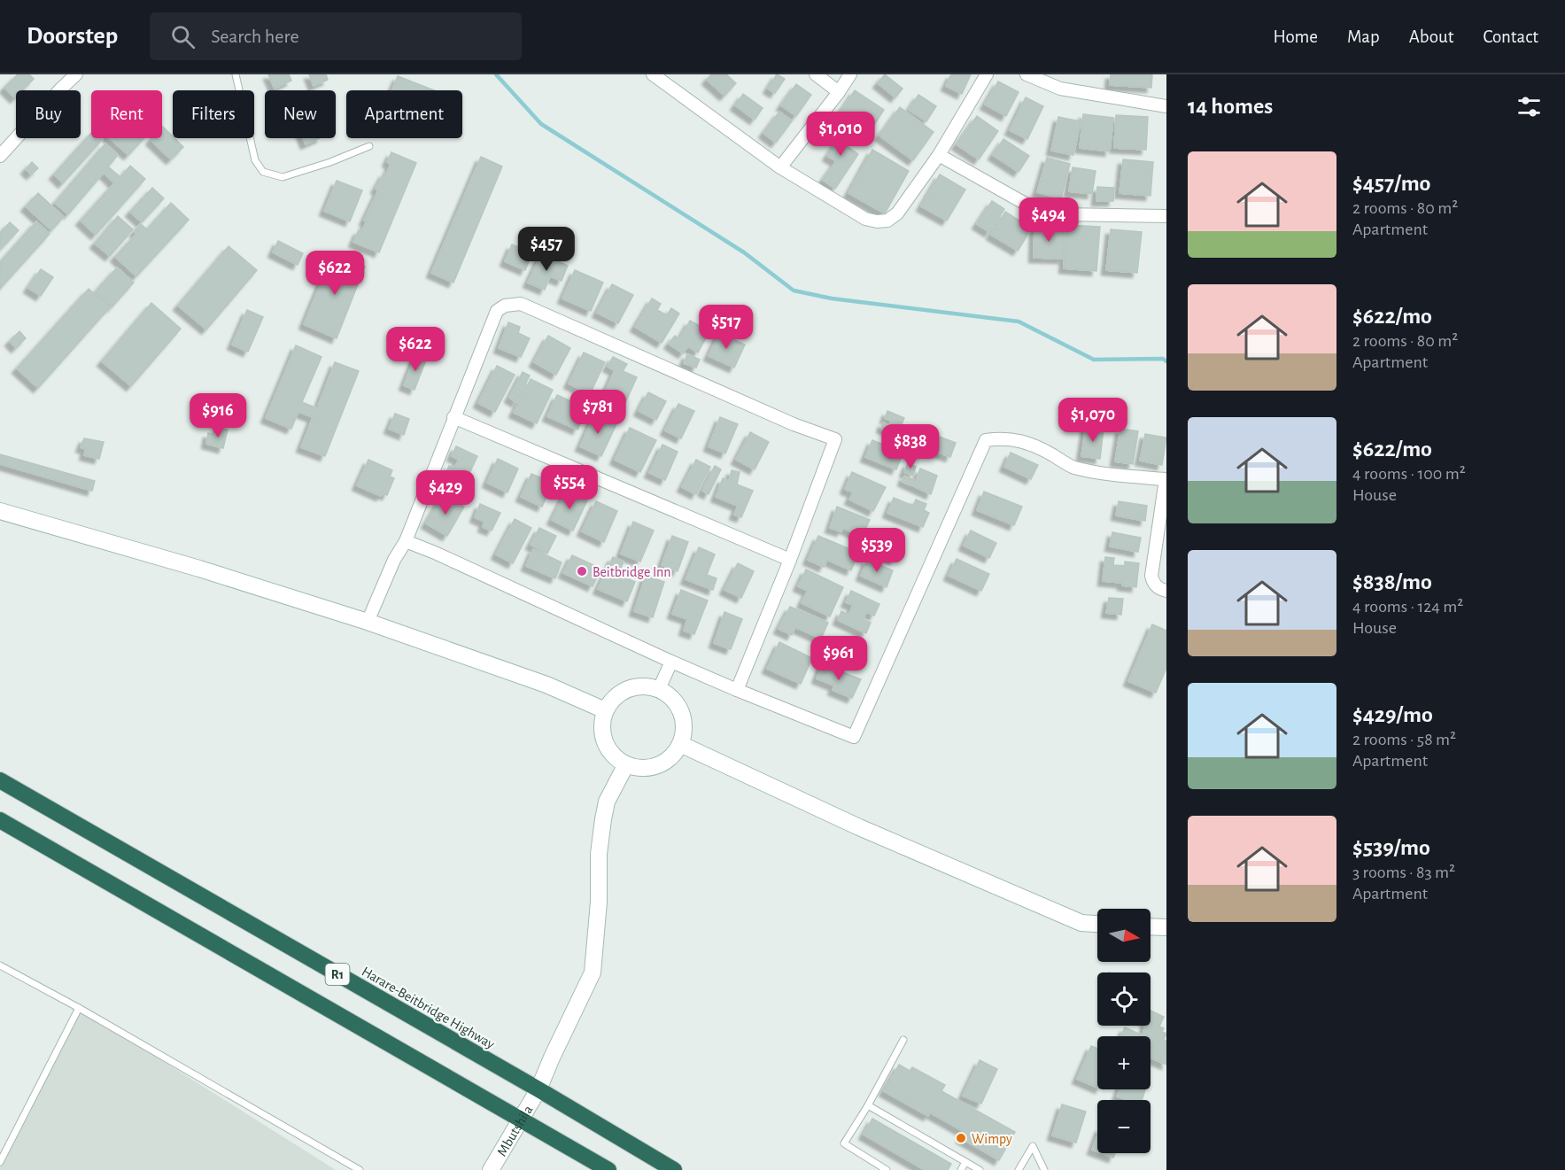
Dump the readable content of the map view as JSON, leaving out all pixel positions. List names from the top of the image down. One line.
{"streets":{"highway":["R1","Harare-Beitbridge Highway"],"street":["Mbutshila"]},"crossings":[["R1","Mbutshila"],["Harare-Beitbridge Highway","Mbutshila"]],"places":["Beitbridge Inn","Wimpy"],"north":"right","page":{"header":"Doorstep","search":"Search here","nav":["Home","Map","About","Contact"],"heading":"14 homes","chip":["Buy","Rent","Filters","New","Apartment"],"price":["$1,010","$494","$457","$622","$517","$622","$781","$916","$1,070","$838","$554","$429","$539","$961"],"list":[{"name":"$457/mo","note":"2 rooms · 80 m² · Apartment"},{"name":"$622/mo","note":"2 rooms · 80 m² · Apartment"},{"name":"$622/mo","note":"4 rooms · 100 m² · House"},{"name":"$838/mo","note":"4 rooms · 124 m² · House"},{"name":"$429/mo","note":"2 rooms · 58 m² · Apartment"},{"name":"$539/mo","note":"3 rooms · 83 m² · Apartment"}],"map_buttons":["+","−"]}}
